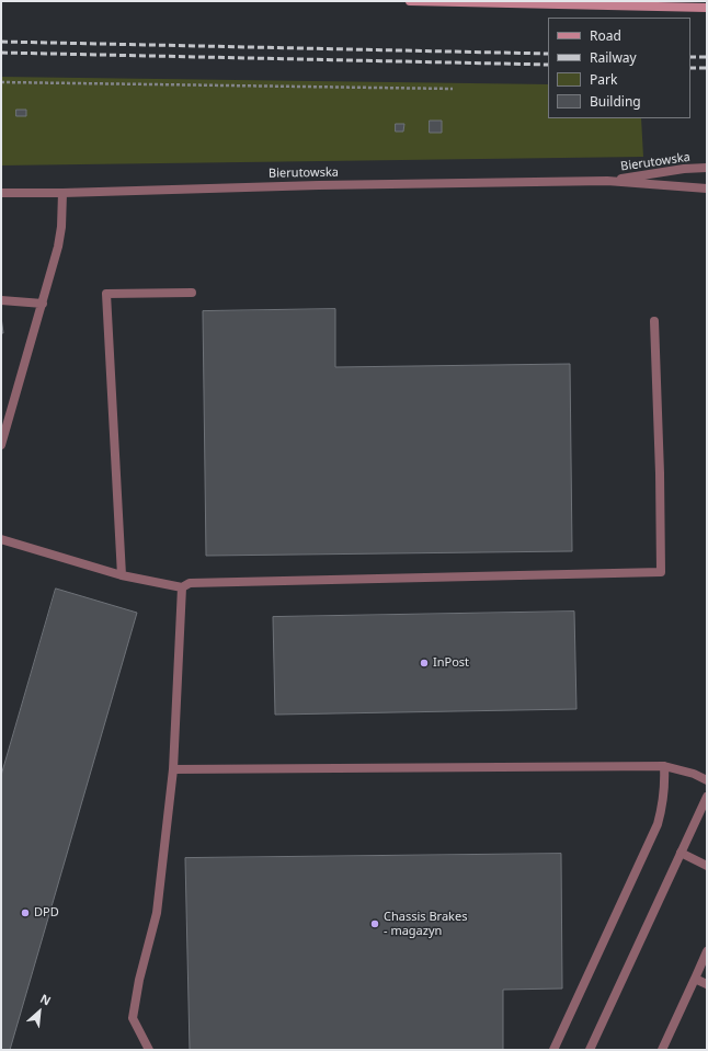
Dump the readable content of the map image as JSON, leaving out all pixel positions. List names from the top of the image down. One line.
{"streets":{"street":["Bierutowska"]},"places":["InPost","DPD","Chassis Brakes - magazyn"],"legend":["Road","Railway","Park","Building"],"north":"top right"}
